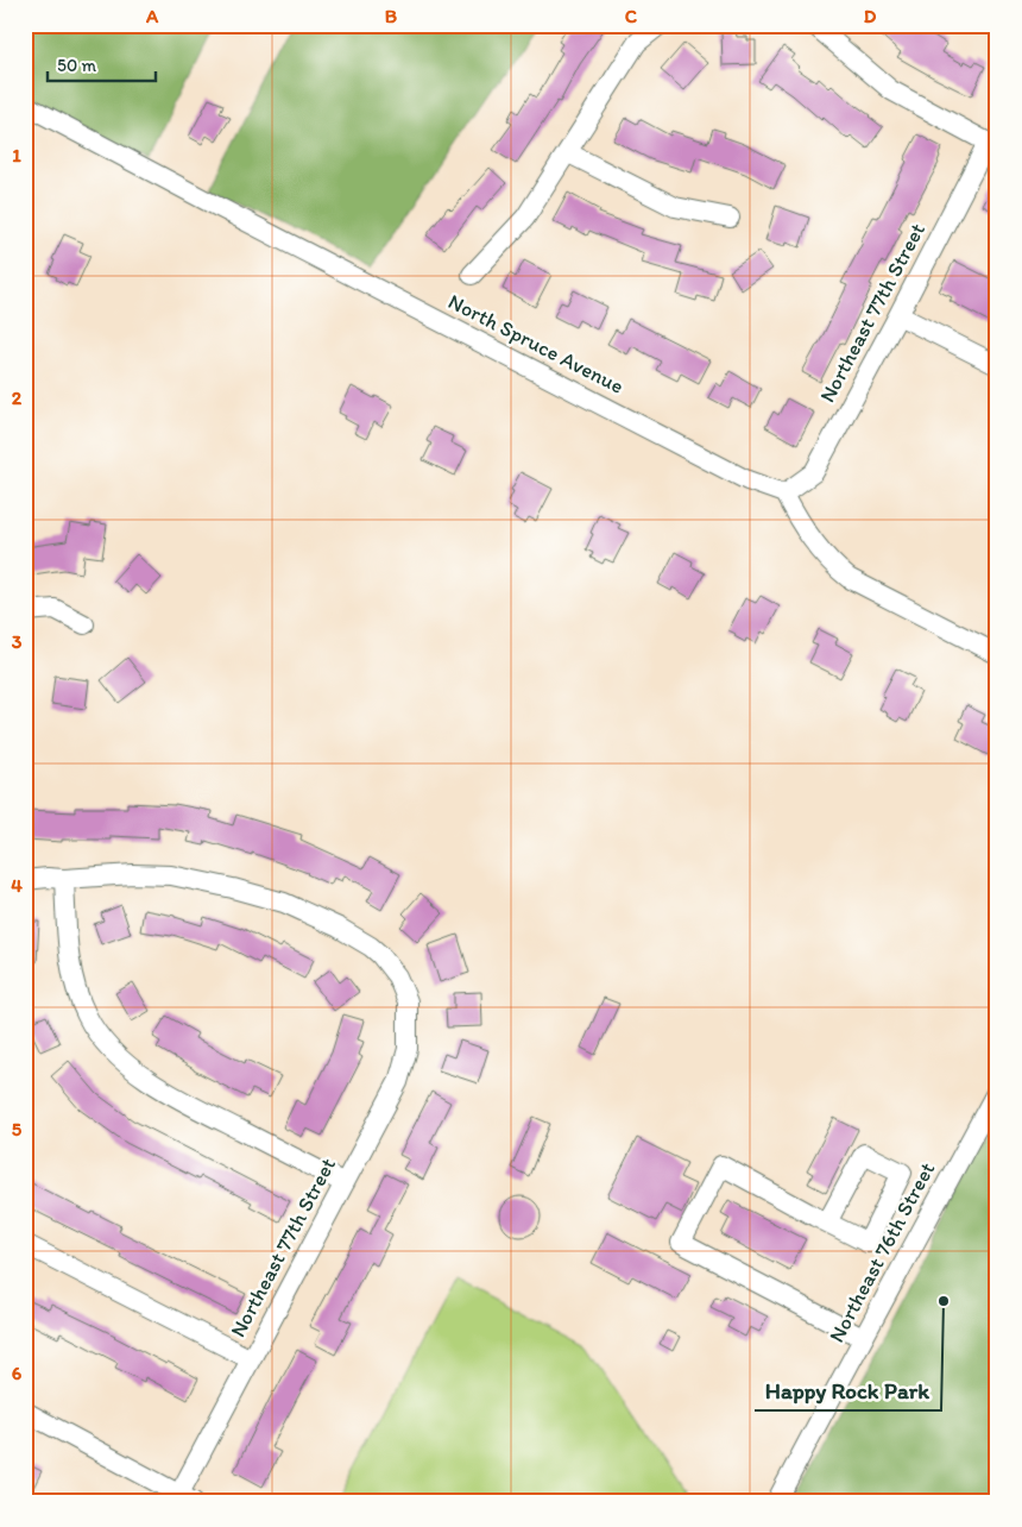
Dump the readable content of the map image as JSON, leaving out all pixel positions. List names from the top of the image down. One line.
{"streets":{"street":["Northeast 77th Street","North Spruce Avenue","Northeast 76th Street"]},"crossings":[["Northeast 77th Street","North Spruce Avenue"]],"places":["Happy Rock Park"],"scale_bar":"50 m","grid":{"columns":["A","B","C","D"],"rows":["1","2","3","4","5","6"]}}
